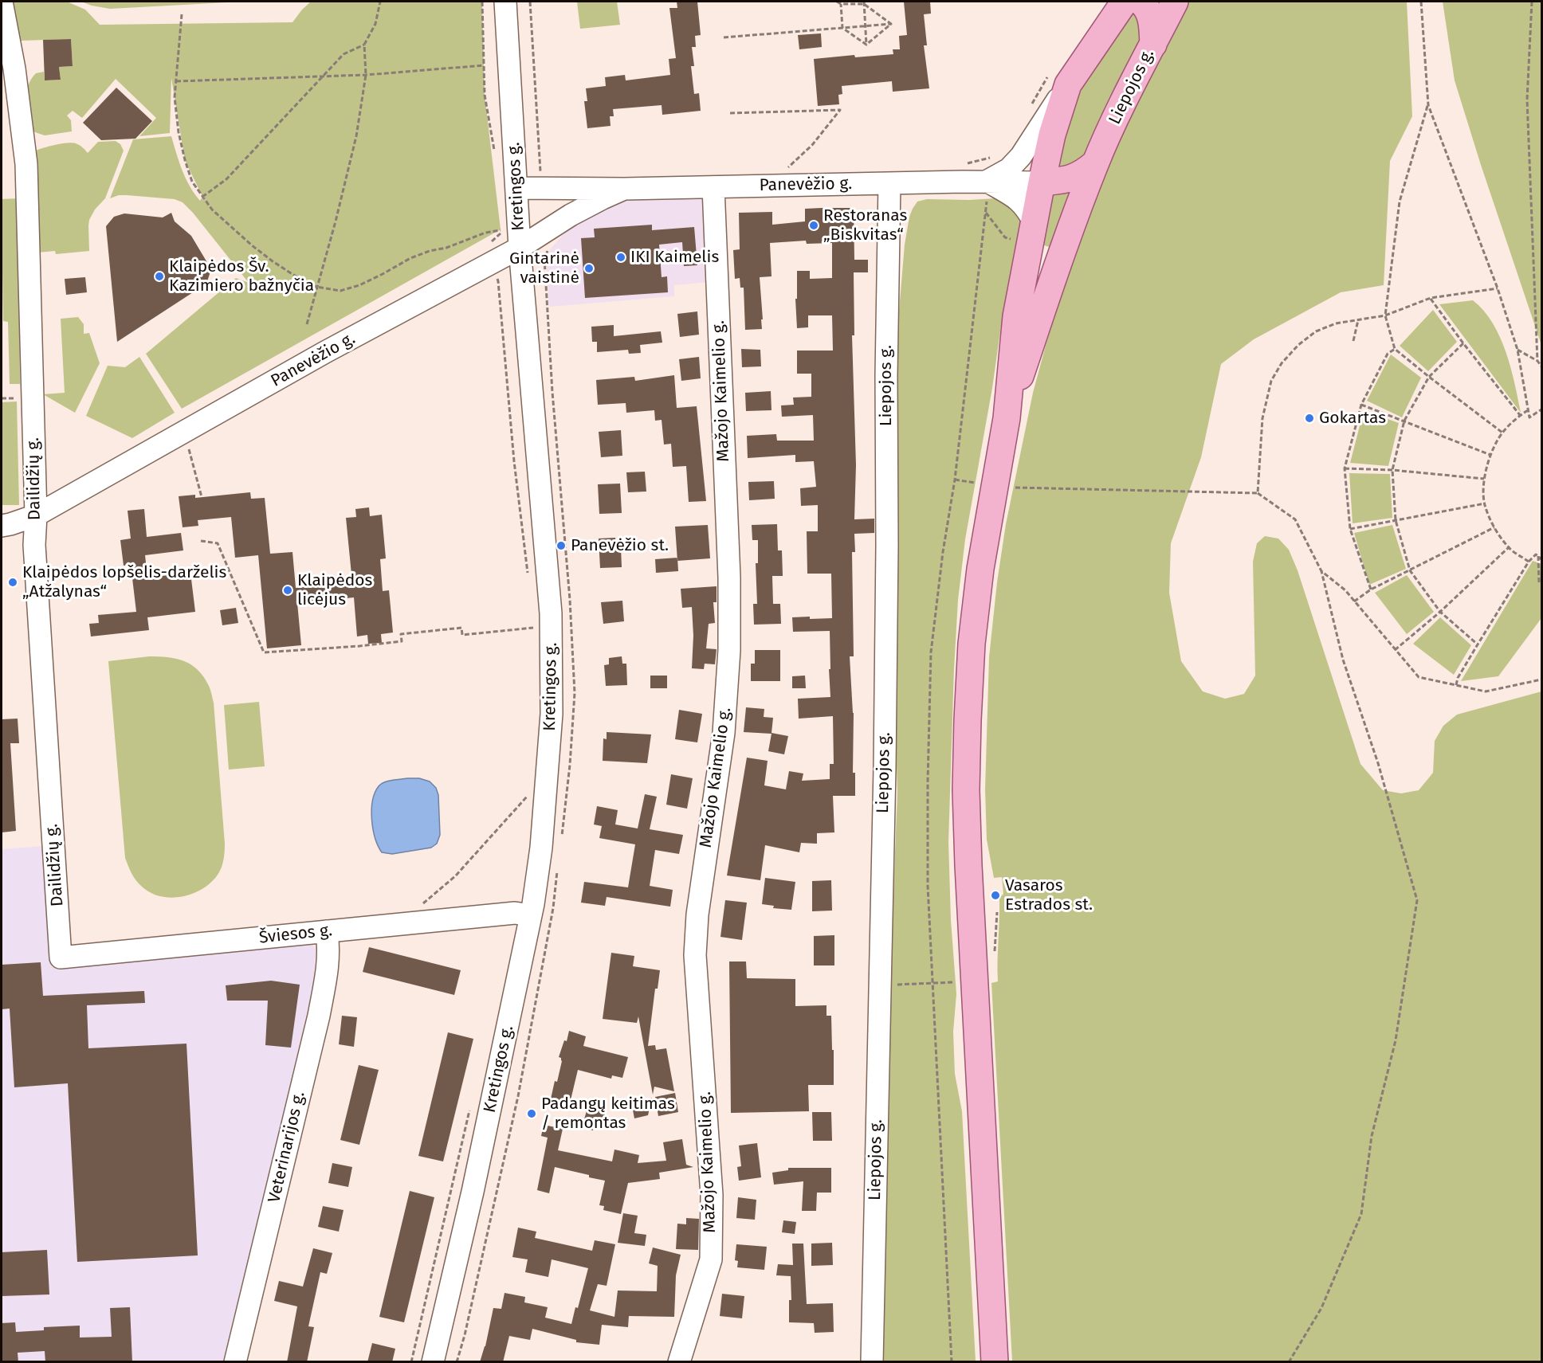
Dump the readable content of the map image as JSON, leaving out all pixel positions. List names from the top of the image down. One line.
{"streets":{"main road":["Liepojos g."],"street":["Panevėžio g.","Kretingos g.","Mažojo Kaimelio g.","Dailidžių g.","Šviesos g.","Veterinarijos g."]},"crossings":[["Liepojos g.","Panevėžio g."],["Panevėžio g.","Kretingos g."],["Panevėžio g.","Mažojo Kaimelio g."],["Panevėžio g.","Dailidžių g."],["Kretingos g.","Šviesos g."],["Dailidžių g.","Šviesos g."],["Šviesos g.","Veterinarijos g."]],"places":["Restoranas „Biskvitas“","IKI Kaimelis","Gintarinė vaistinė","Klaipėdos Šv. Kazimiero bažnyčia","Gokartas","Panevėžio st.","Klaipėdos lopšelis-darželis „Atžalynas“","Klaipėdos licėjus","Vasaros Estrados st.","Padangų keitimas / remontas"]}
